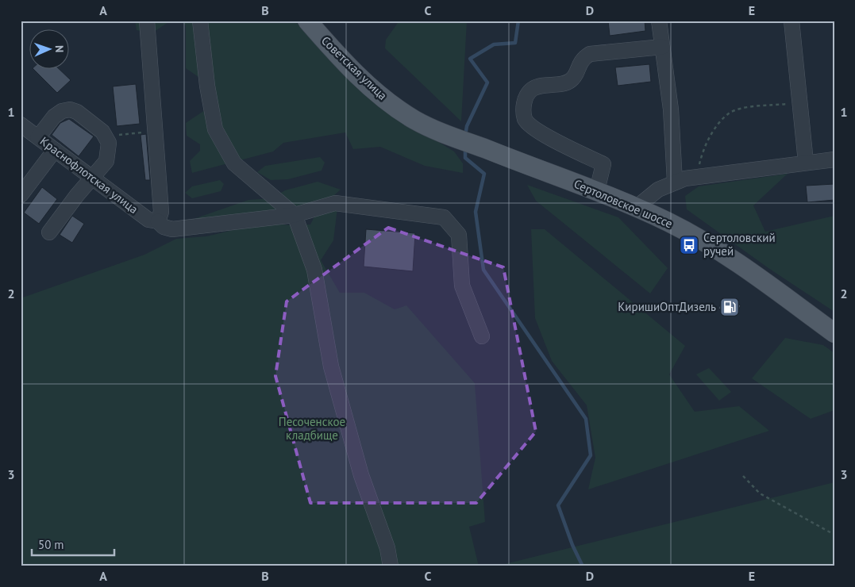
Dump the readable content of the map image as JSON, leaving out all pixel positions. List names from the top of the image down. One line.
{"streets":{"main road":["Советская улица","Сертоловское шоссе"],"street":["Краснофлотская улица"]},"crossings":[["Советская улица","Сертоловское шоссе"]],"parks":["Песоченское кладбище"],"places":{"bus stop":["Сертоловский ручей"],"fuel station":["КиришиОптДизель"]},"scale_bar":"50 m","north":"right","grid":{"columns":["A","B","C","D","E"],"rows":["1","2","3"]}}
